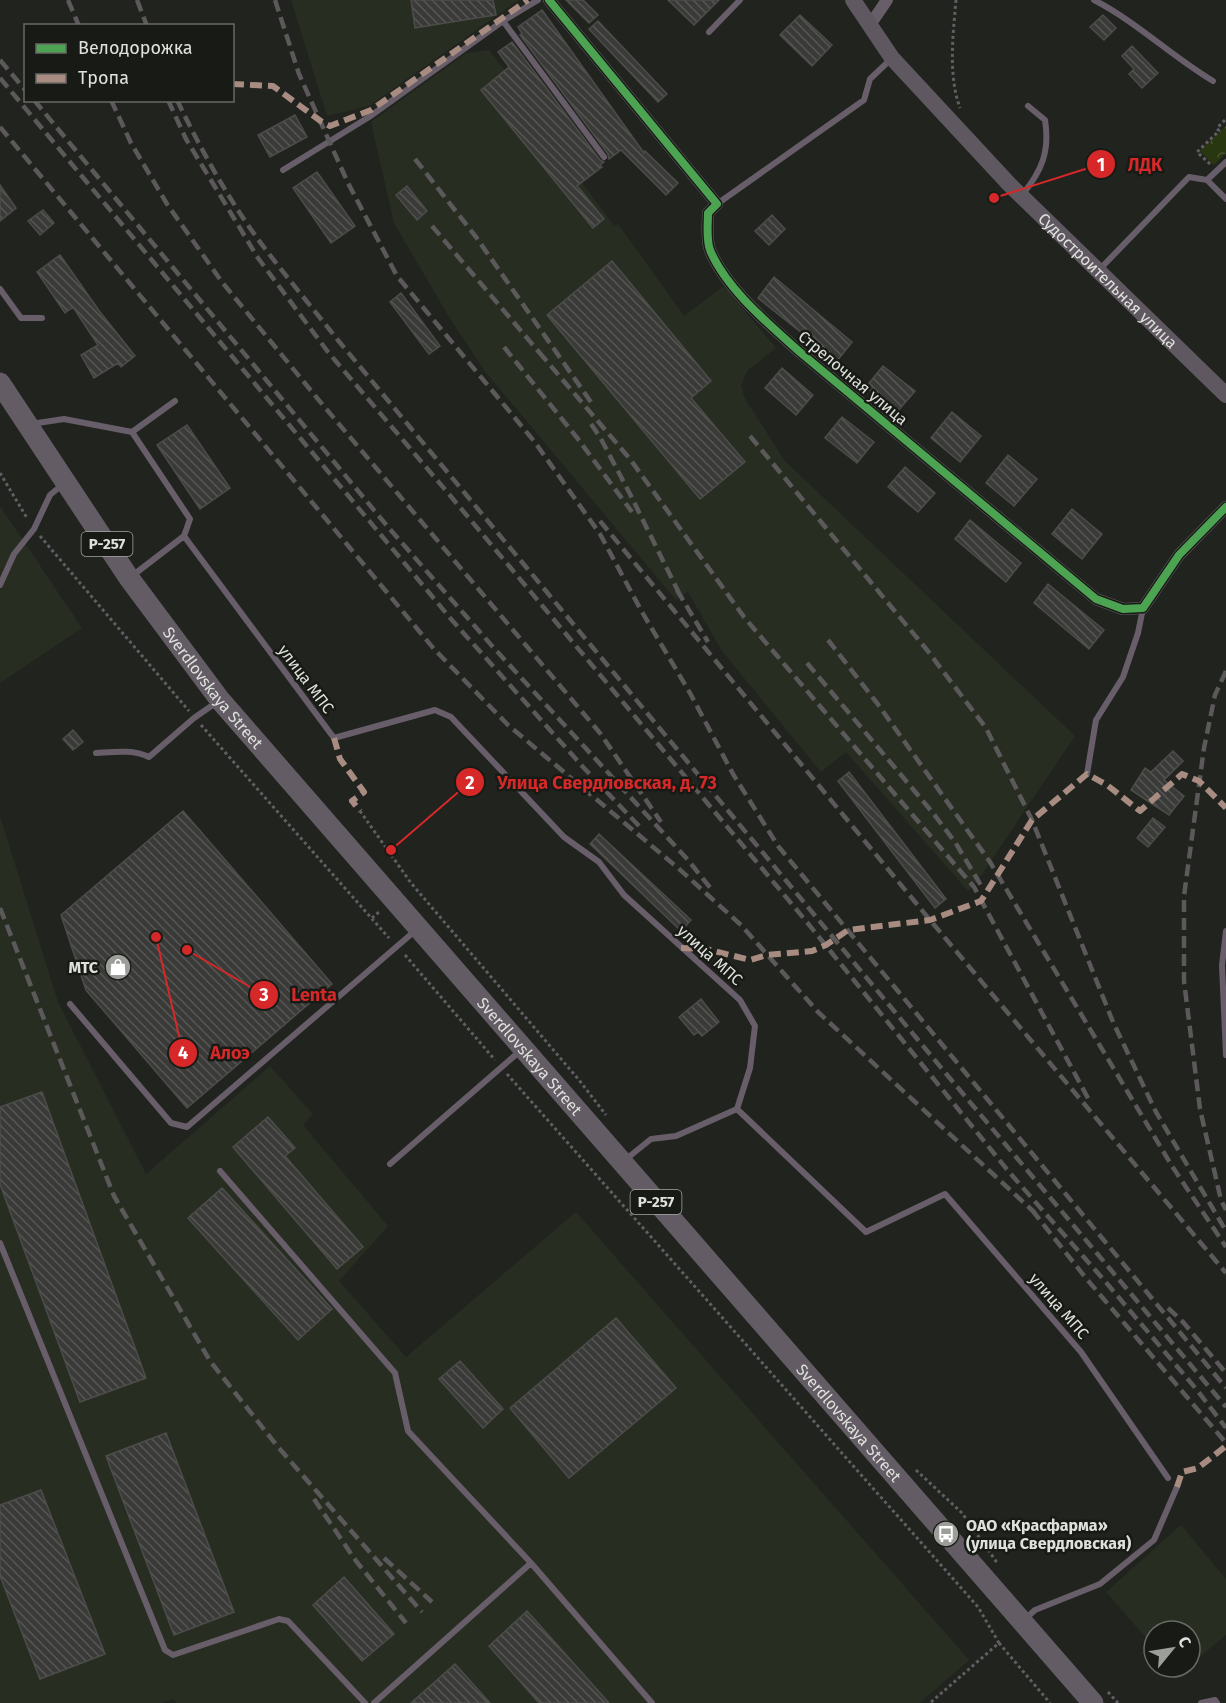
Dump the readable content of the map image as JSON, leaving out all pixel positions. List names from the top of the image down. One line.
{"streets":{"highway":["Р-257","Sverdlovskaya Street"],"main road":["Судостроительная улица"],"street":["Стрелочная улица"],"lane":["улица МПС"]},"places":{"other":["ЛДК","Улица Свердловская, д. 73","Алоэ","Lenta"],"shop":["МТС"],"bus stop":["ОАО «Красфарма» (улица Свердловская)"]},"legend":["Велодорожка","Тропа"],"north":"top right"}
